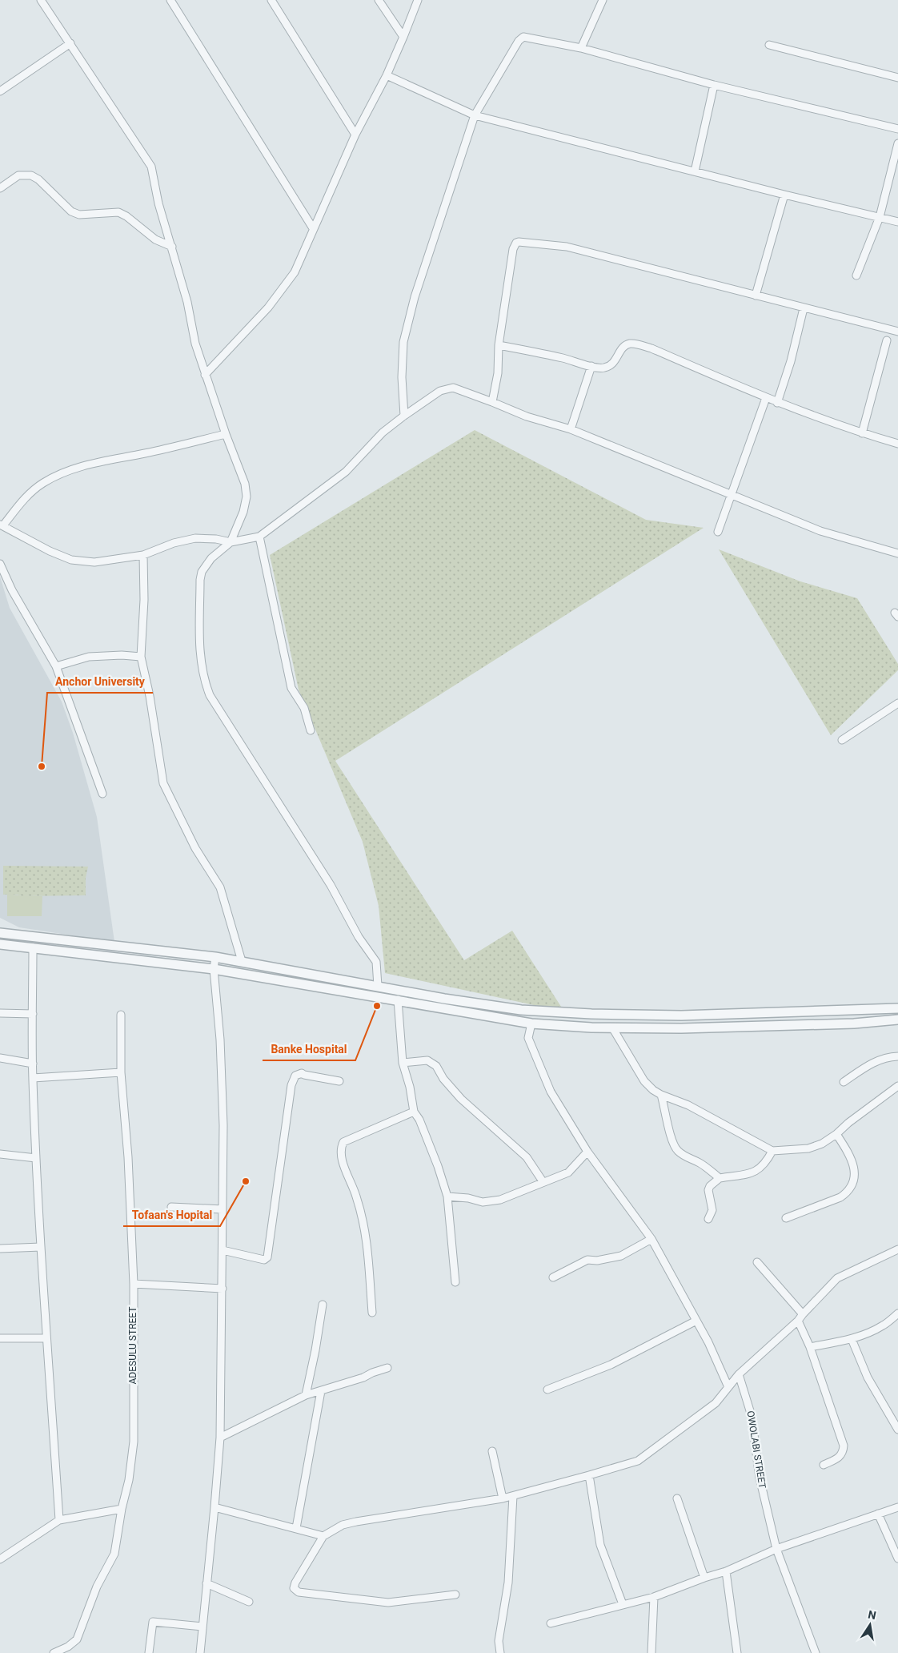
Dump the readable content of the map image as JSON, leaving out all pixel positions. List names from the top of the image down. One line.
{"streets":{"street":["ADESULU STREET","OWOLABI STREET"]},"places":["Anchor University","Banke Hospital","Tofaan's Hopital"],"north":"top"}
